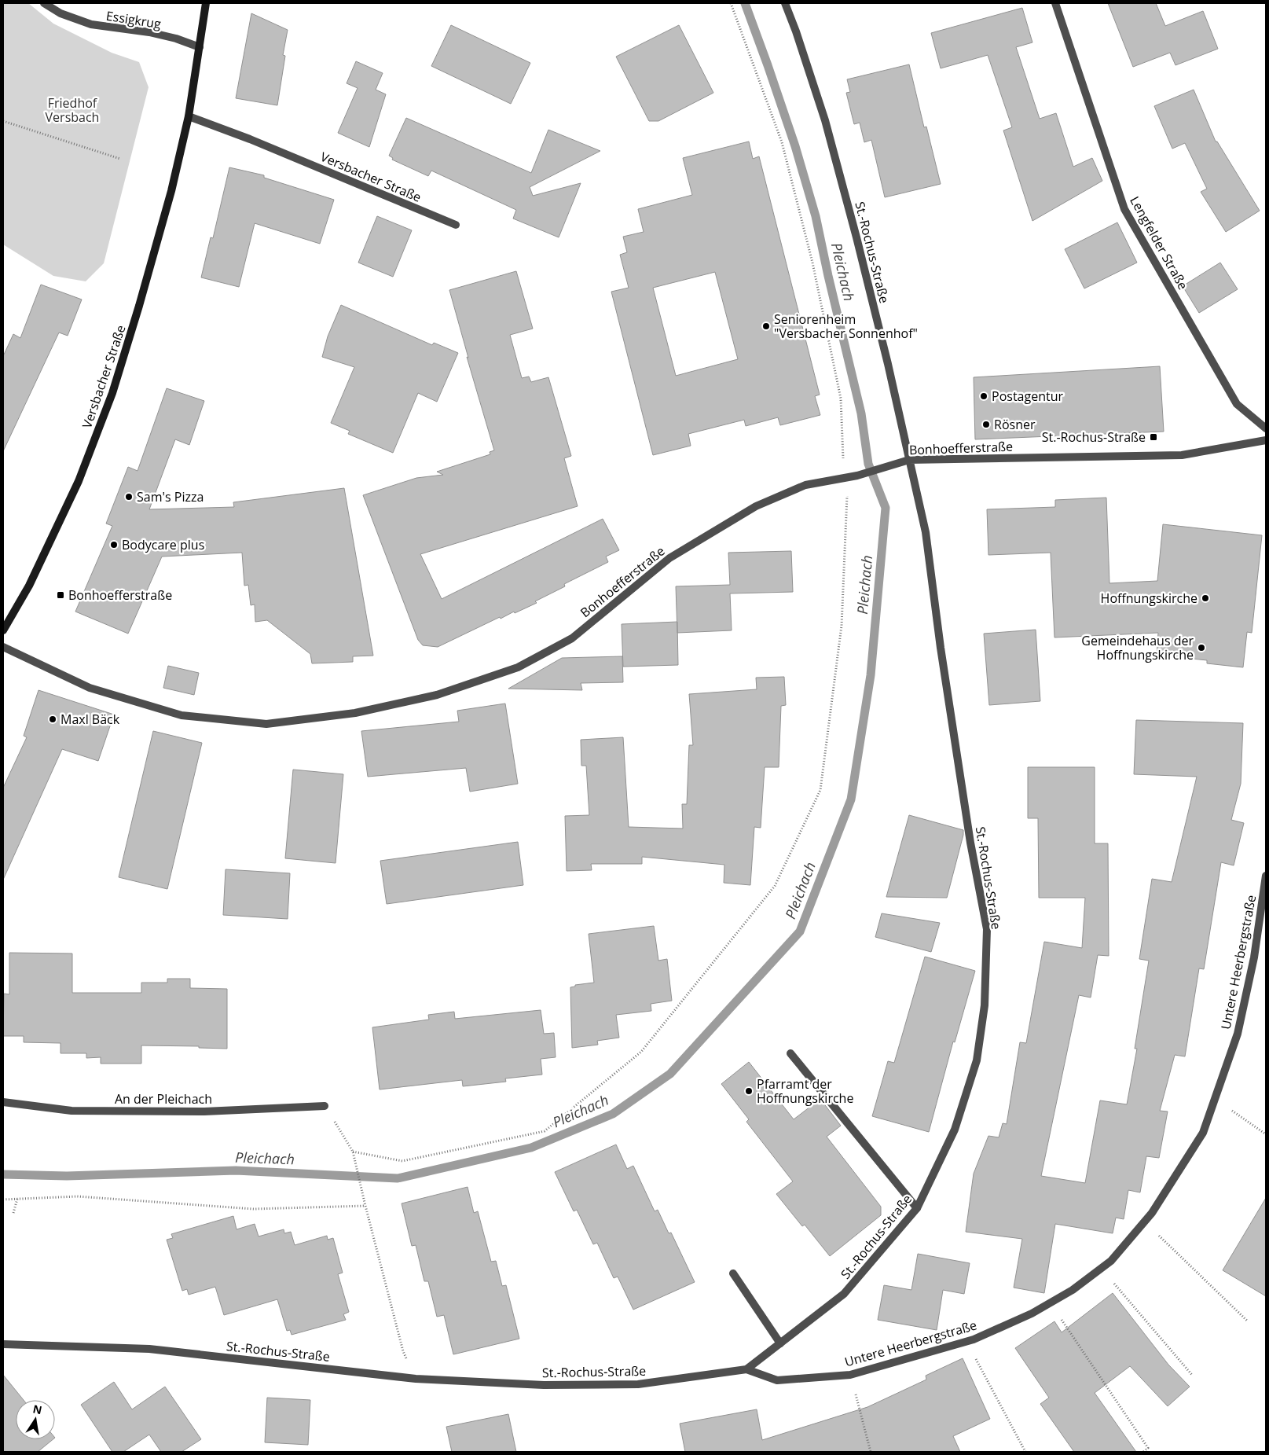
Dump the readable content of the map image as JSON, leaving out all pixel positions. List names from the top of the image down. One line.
{"streets":{"main road":["Versbacher Straße"],"street":["Essigkrug","Lengfelder Straße","St.-Rochus-Straße","Bonhoefferstraße","Untere Heerbergstraße","An der Pleichach"]},"crossings":[["Essigkrug","Versbacher Straße"],["St.-Rochus-Straße","Bonhoefferstraße"],["St.-Rochus-Straße","Untere Heerbergstraße"]],"water":["Pleichach"],"parks":["Friedhof Versbach"],"places":{"other":["Seniorenheim \"Versbacher Sonnenhof\"","Postagentur","Rösner","Sam's Pizza","Bodycare plus","Hoffnungskirche","Gemeindehaus der Hoffnungskirche","Maxl Bäck","Pfarramt der Hoffnungskirche"],"transit":["St.-Rochus-Straße","Bonhoefferstraße"]},"north":"top"}
